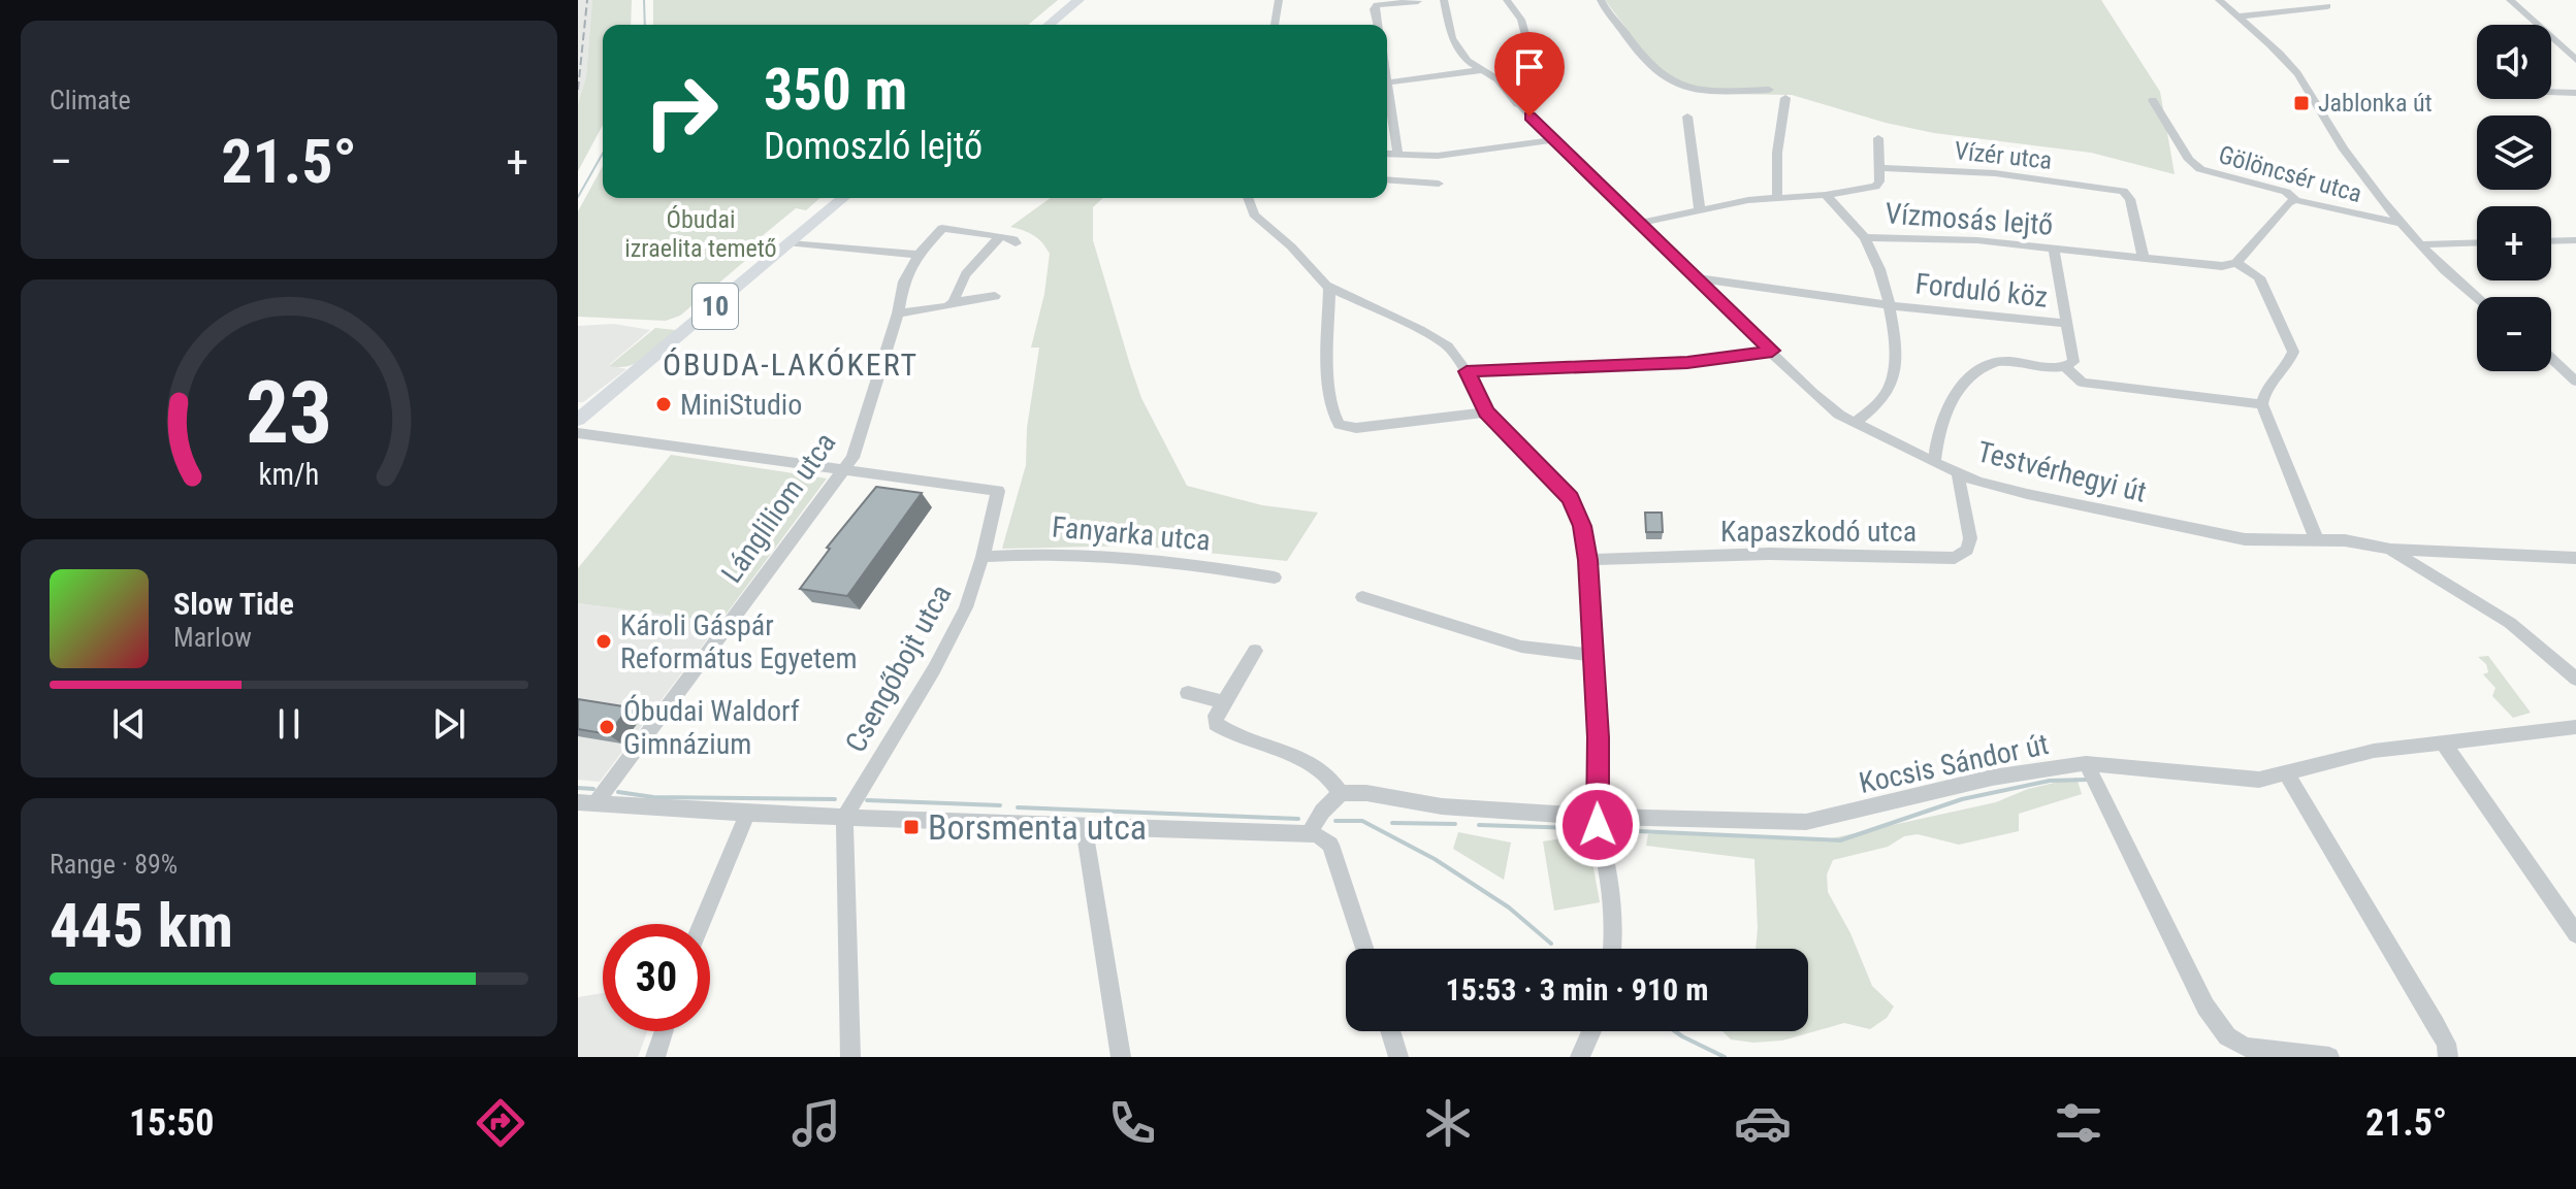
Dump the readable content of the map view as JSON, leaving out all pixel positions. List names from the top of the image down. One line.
{"streets":{"main road":["10"],"street":["Vízér utca","Gölöncsér utca","Vízmosás lejtő","Forduló köz","Testvérhegyi út","Lángliliom utca","Kapaszkodó utca","Fanyarka utca","Csengőbojt utca","Kocsis Sándor út"]},"crossings":[["Vízér utca","Vízmosás lejtő"],["Vízmosás lejtő","Forduló köz"],["Vízmosás lejtő","Testvérhegyi út"],["Testvérhegyi út","Kapaszkodó utca"],["Lángliliom utca","Csengőbojt utca"],["Fanyarka utca","Csengőbojt utca"]],"districts":["ÓBUDA-LAKÓKERT"],"parks":["Óbudai izraelita temető"],"places":{"transit":["Jablonka út","Borsmenta utca"],"other":["MiniStudio","Károli Gáspár Református Egyetem","Óbudai Waldorf Gimnázium"]},"page":{"tile":["Climate",["Range · 89%","445 km"]],"map_buttons":["+","−"],"turn":["350 m","Domoszló lejtő"],"heat":["−","21.5°","+"],"song":["Slow Tide","Marlow"],"limit":"30","trip":"15:53 · 3 min · 910 m","tabs":["15:50","21.5°"],"gauge":["23","km/h"]}}
